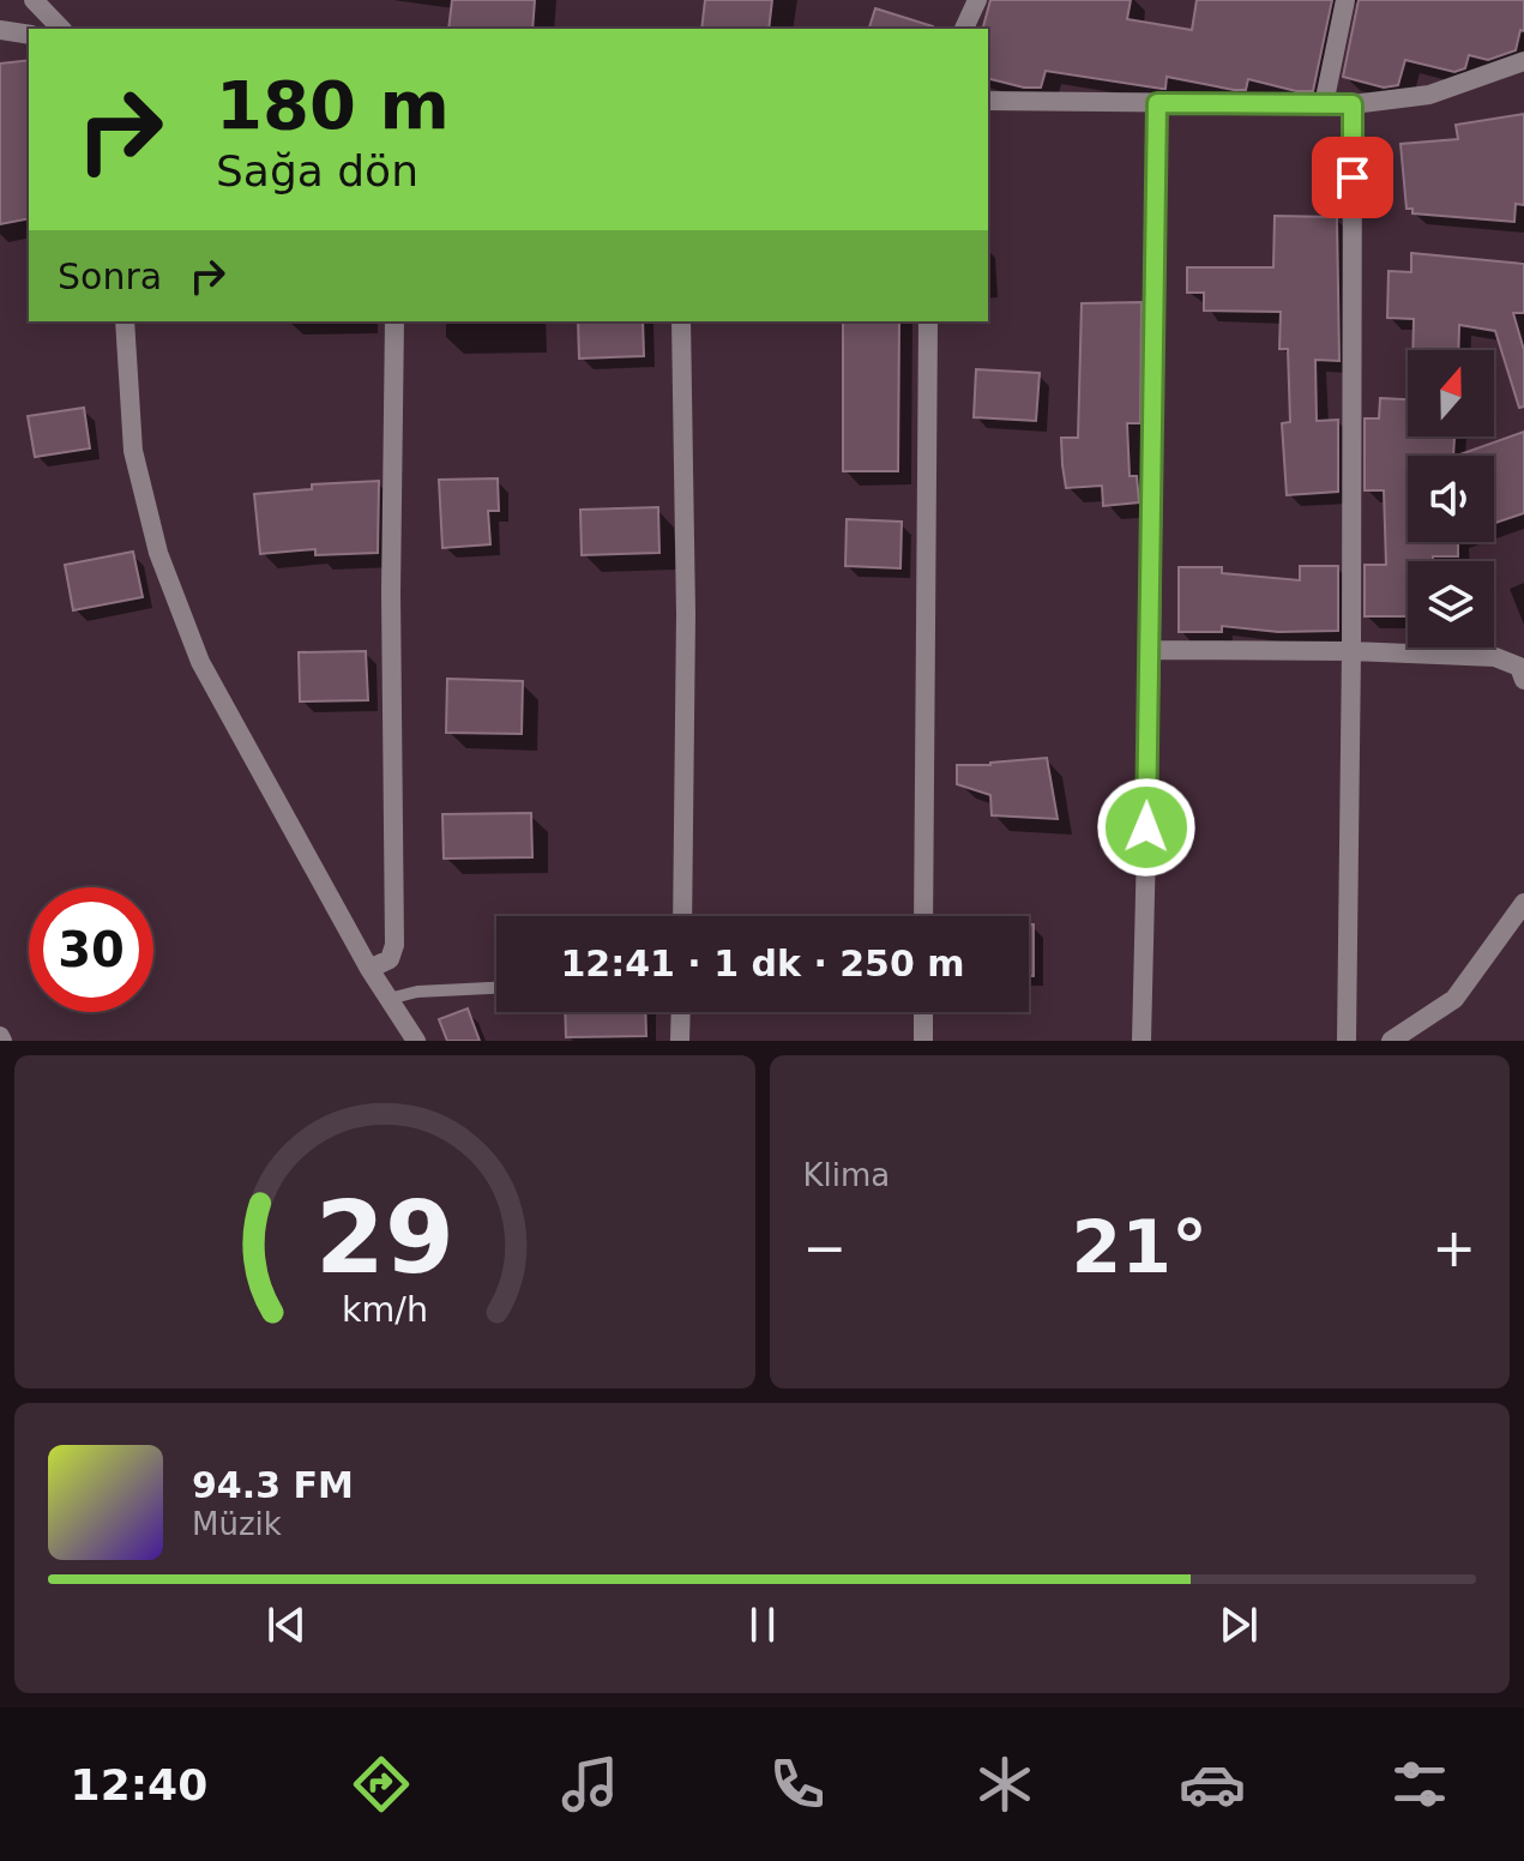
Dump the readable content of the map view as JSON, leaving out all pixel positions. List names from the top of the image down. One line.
{"north":"top","page":{"turn":["180 m","Sağa dön"],"then":"Sonra","limit":"30","trip":"12:41 · 1 dk · 250 m","tile":"Klima","heat":["−","21°","+"],"song":["94.3 FM","Müzik"],"tabs":"12:40","gauge":["29","km/h"]}}
